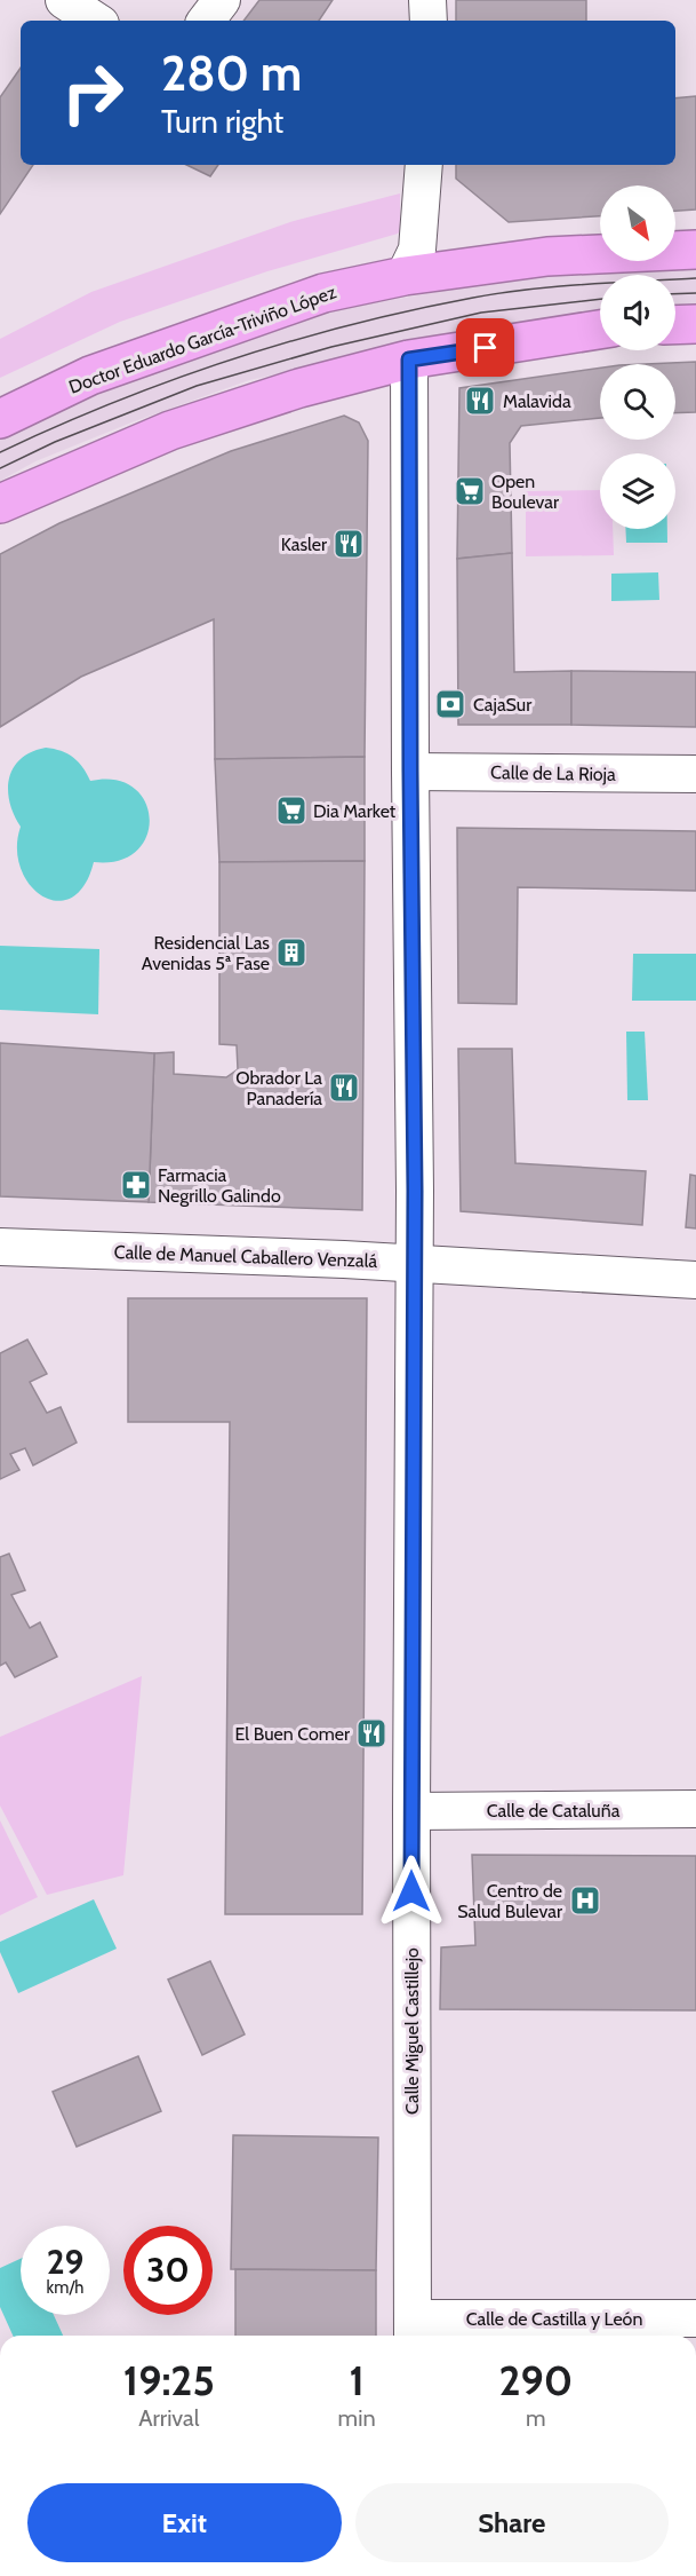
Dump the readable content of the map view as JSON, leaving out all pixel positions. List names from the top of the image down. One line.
{"streets":{"highway":["Doctor Eduardo García-Triviño López"],"street":["Calle de La Rioja","Calle de Manuel Caballero Venzalá","Calle de Cataluña","Calle Miguel Castillejo","Calle de Castilla y León"]},"crossings":[["Calle de La Rioja","Calle Miguel Castillejo"],["Calle de Manuel Caballero Venzalá","Calle Miguel Castillejo"],["Calle de Cataluña","Calle Miguel Castillejo"],["Calle Miguel Castillejo","Calle de Castilla y León"]],"places":{"restaurant":["Malavida","Kasler","Obrador La Panadería","El Buen Comer"],"supermarket":["Open Boulevar","Dia Market"],"bank":["CajaSur"],"building":["Residencial Las Avenidas 5ª Fase"],"pharmacy":["Farmacia Negrillo Galindo"],"hospital":["Centro de Salud Bulevar"]},"north":"bottom right","page":{"turn":["280 m","Turn right"],"speed":"29 km/h","limit":"30","eta":["19:25","Arrival","1","min","290","m"],"buttons":["Exit","Share"]}}
